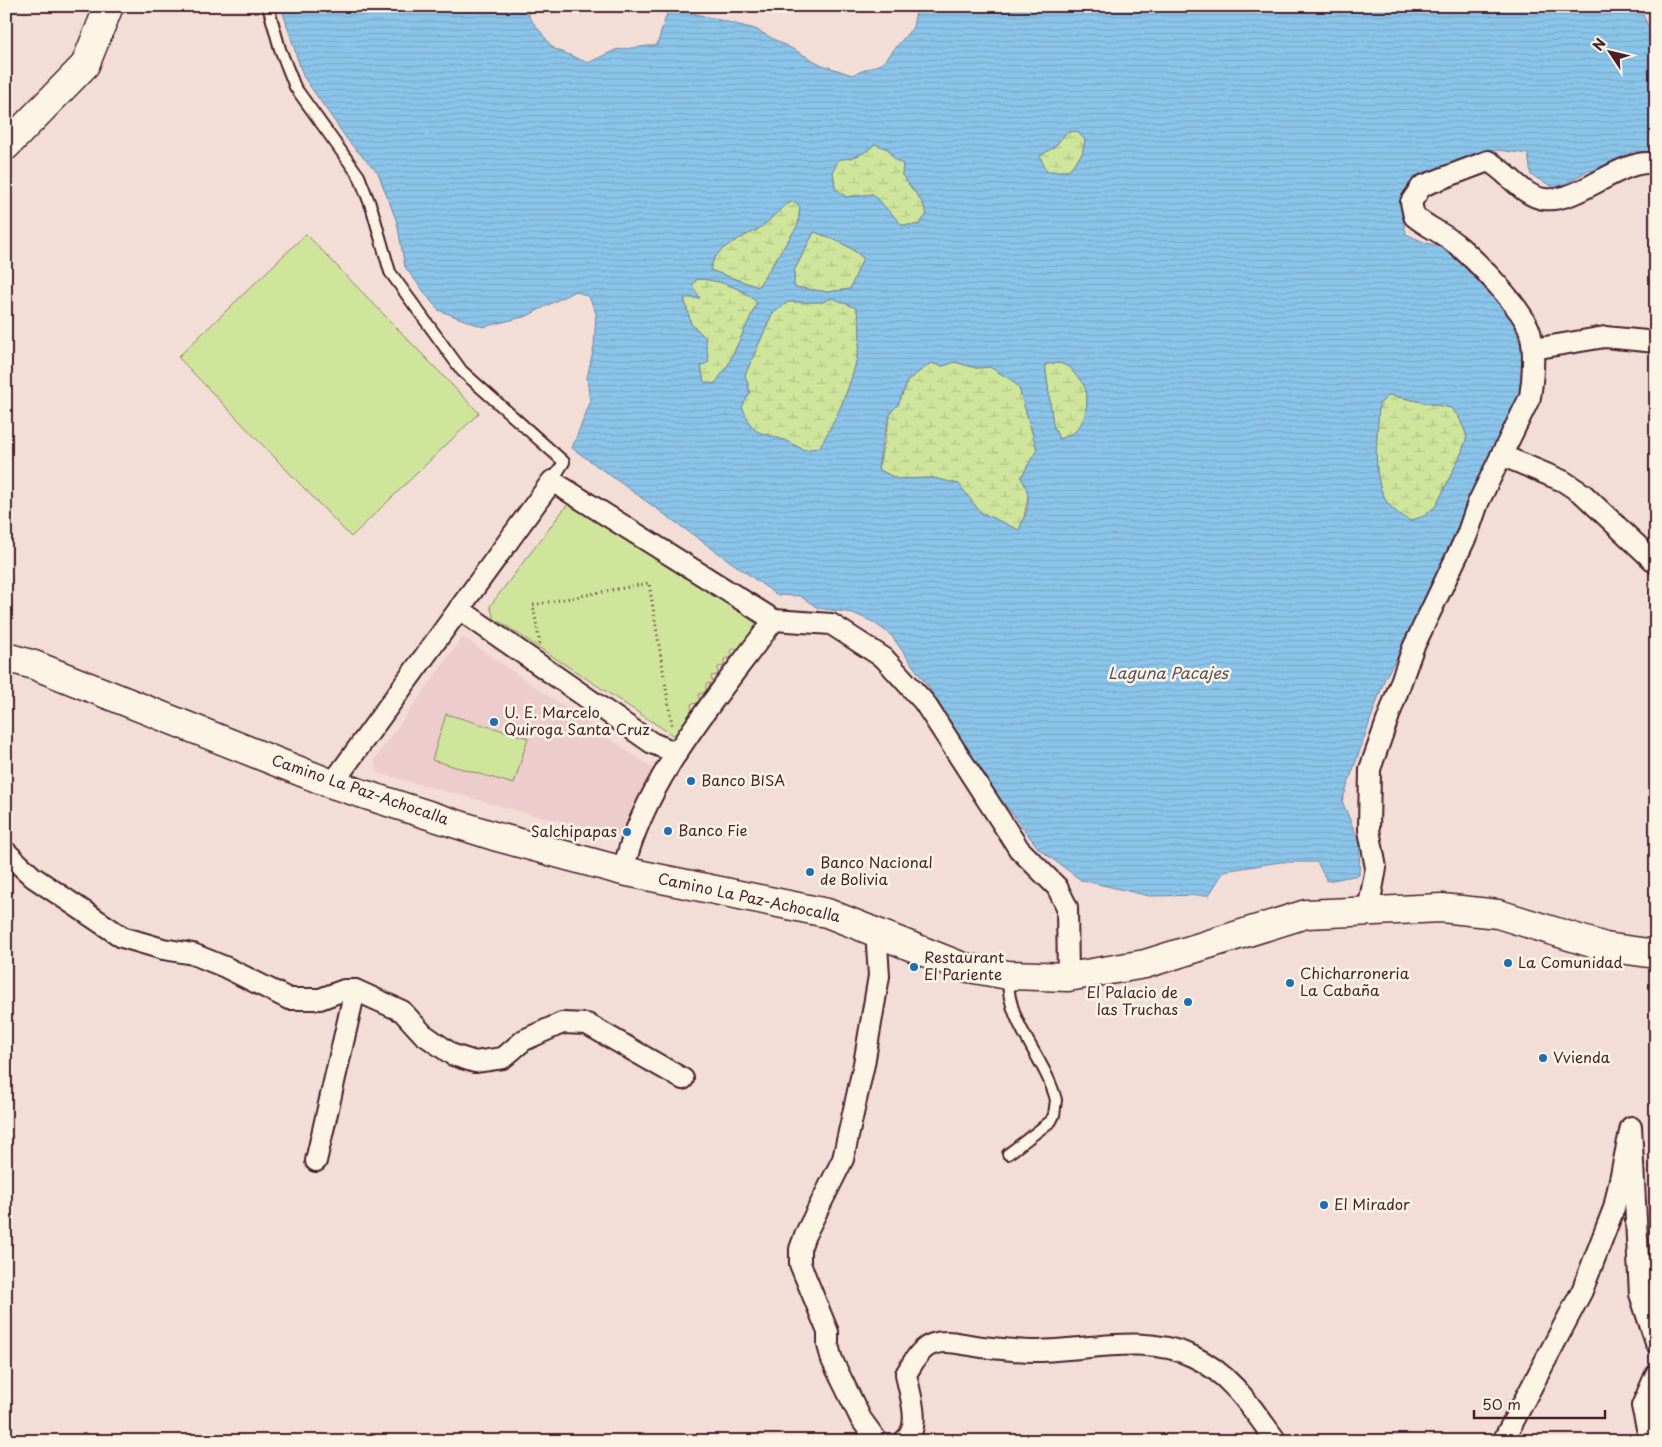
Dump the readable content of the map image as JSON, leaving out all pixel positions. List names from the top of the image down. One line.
{"streets":{"main road":["Camino La Paz-Achocalla"]},"water":["Laguna Pacajes"],"places":["U. E. Marcelo Quiroga Santa Cruz","Banco BISA","Banco Fie","Salchipapas","Banco Nacional de Bolivia","La Comunidad","Restaurant El Pariente","Chicharroneria La Cabaña","El Palacio de las Truchas","Vvienda","El Mirador"],"scale_bar":"50 m","north":"top left"}
